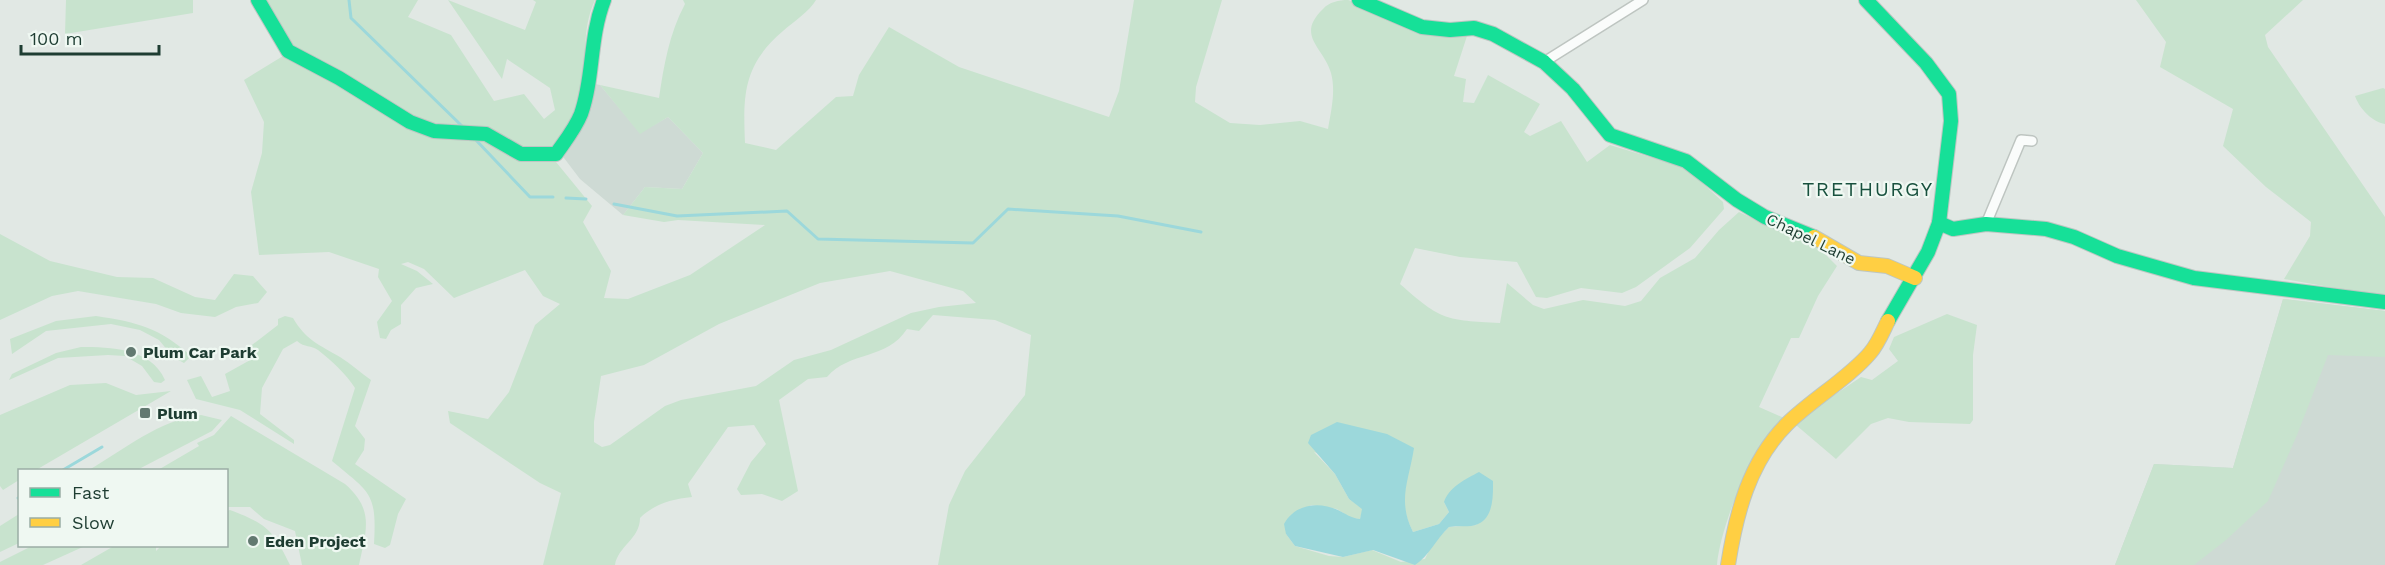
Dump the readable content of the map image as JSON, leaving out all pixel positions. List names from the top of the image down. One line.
{"streets":{"street":["Chapel Lane"]},"districts":["TRETHURGY"],"places":{"other":["Plum Car Park","Eden Project"],"transit":["Plum"]},"legend":["Fast","Slow"],"scale_bar":"100 m"}
